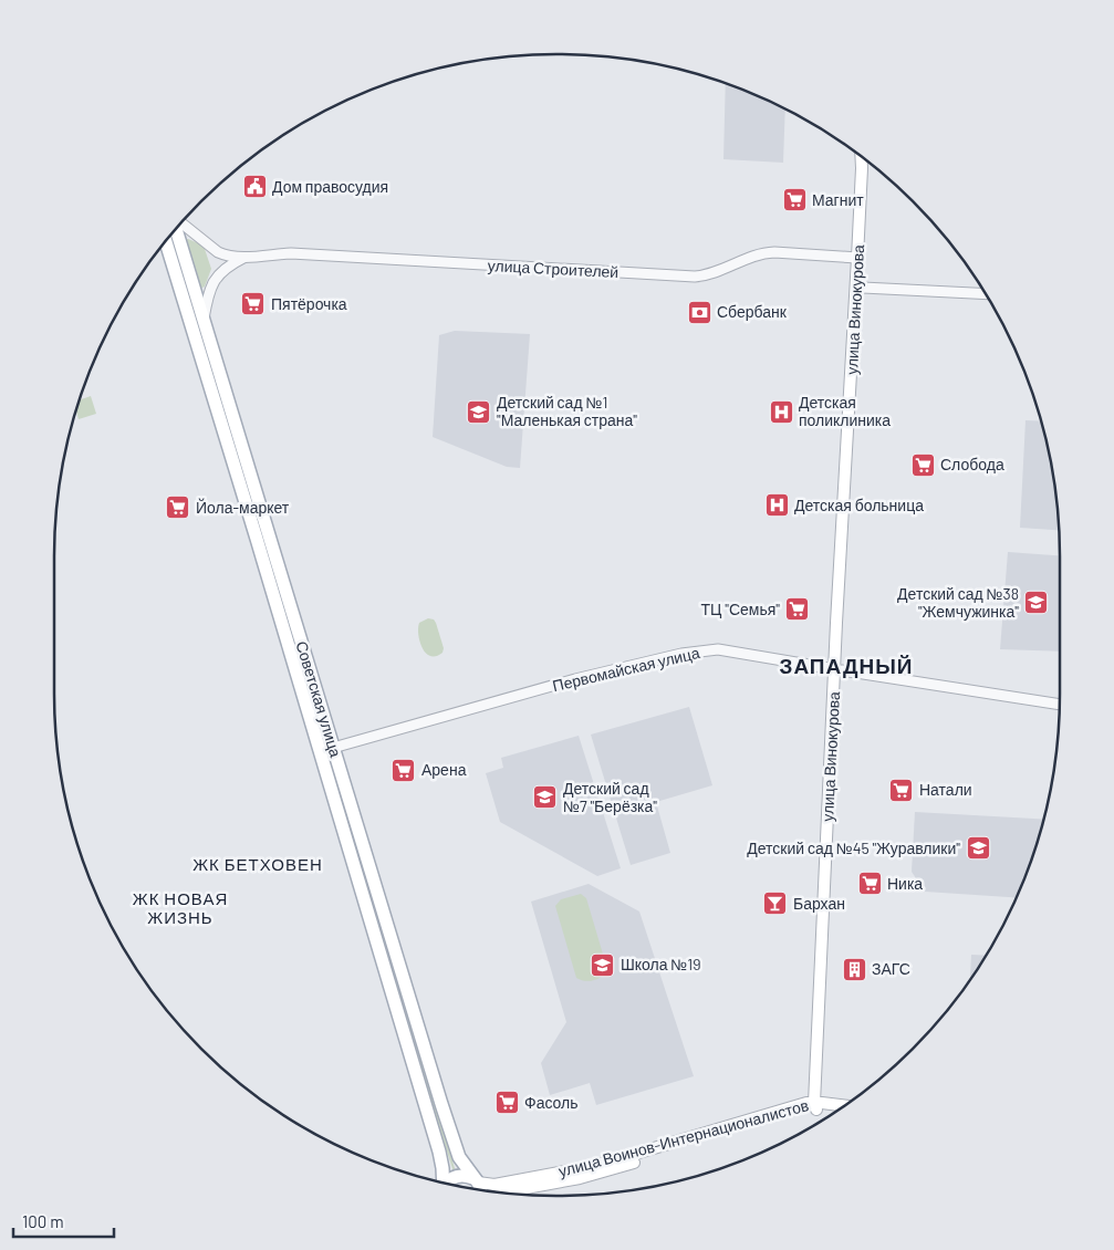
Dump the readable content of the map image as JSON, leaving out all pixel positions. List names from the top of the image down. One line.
{"streets":{"main road":["улица Винокурова","Первомайская улица","Советская улица","улица Воинов-Интернационалистов"],"street":["улица Строителей"]},"crossings":[["улица Строителей","улица Винокурова"],["улица Строителей","Советская улица"],["улица Винокурова","Первомайская улица"],["улица Винокурова","улица Воинов-Интернационалистов"],["Первомайская улица","Советская улица"],["Советская улица","улица Воинов-Интернационалистов"]],"districts":["ЗАПАДНЫЙ","ЖК БЕТХОВЕН","ЖК НОВАЯ ЖИЗНЬ"],"places":{"public building":["Дом правосудия"],"supermarket":["Магнит","Пятёрочка","Слобода","Йола-маркет","ТЦ \"Семья\"","Арена","Натали","Ника","Фасоль"],"bank":["Сбербанк"],"school or university":["Детский сад №1 \"Маленькая страна\"","Детский сад №38 \"Жемчужинка\"","Детский сад №7 \"Берёзка\"","Детский сад №45 \"Журавлики\"","Школа №19"],"hospital":["Детская поликлиника","Детская больница"],"bar":["Бархан"],"building":["ЗАГС"]},"scale_bar":"100 m"}
